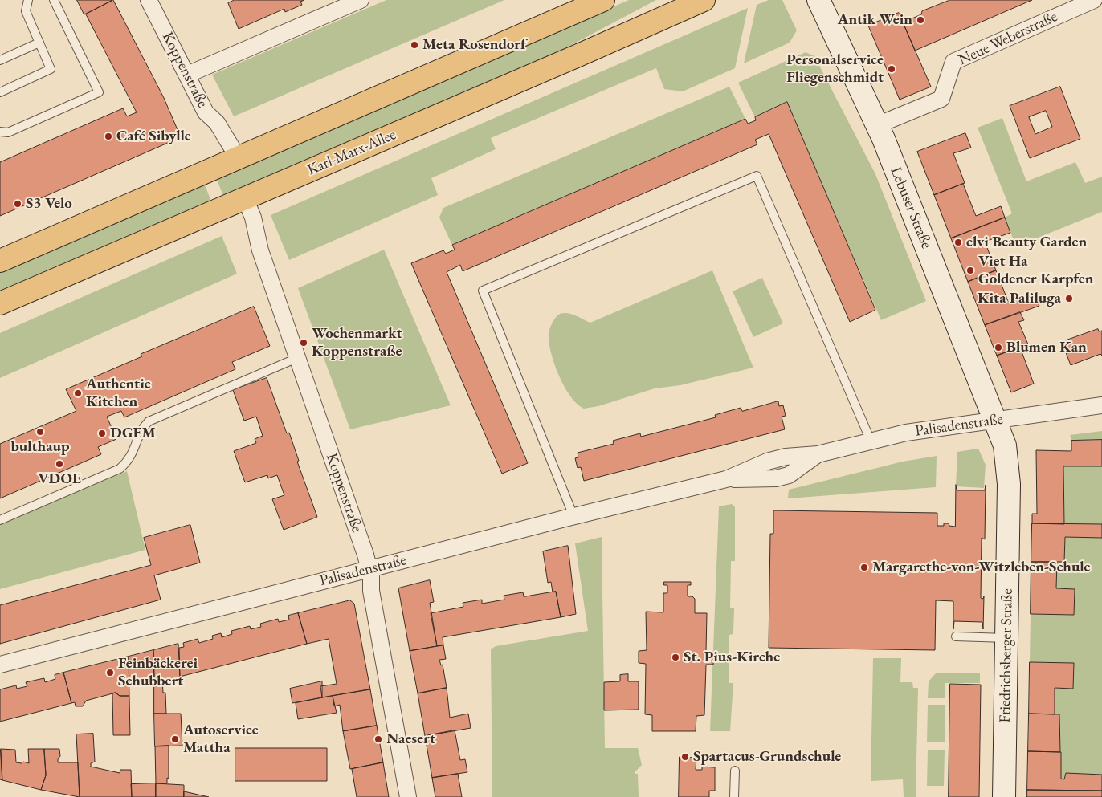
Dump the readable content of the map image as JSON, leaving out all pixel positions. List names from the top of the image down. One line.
{"streets":{"main road":["Karl-Marx-Allee"],"street":["Neue Weberstraße","Koppenstraße","Lebuser Straße","Palisadenstraße","Friedrichsberger Straße"]},"crossings":[["Neue Weberstraße","Lebuser Straße"],["Koppenstraße","Karl-Marx-Allee"],["Koppenstraße","Palisadenstraße"],["Lebuser Straße","Palisadenstraße"],["Lebuser Straße","Friedrichsberger Straße"],["Palisadenstraße","Friedrichsberger Straße"]],"places":["Antik Wein","Meta Rosendorf","Personalservice Fliegenschmidt","Café Sibylle","S3 Velo","elvi Beauty Garden","Viet Ha Goldener Karpfen","Kita Paliluga","Wochenmarkt Koppenstraße","Blumen Kan","Authentic Kitchen","bulthaup","DGEM","VDOE","Margarethe-von-Witzleben-Schule","St. Pius-Kirche","Feinbäckerei Schubbert","Autoservice Mattha","Naesert","Spartacus-Grundschule"]}
